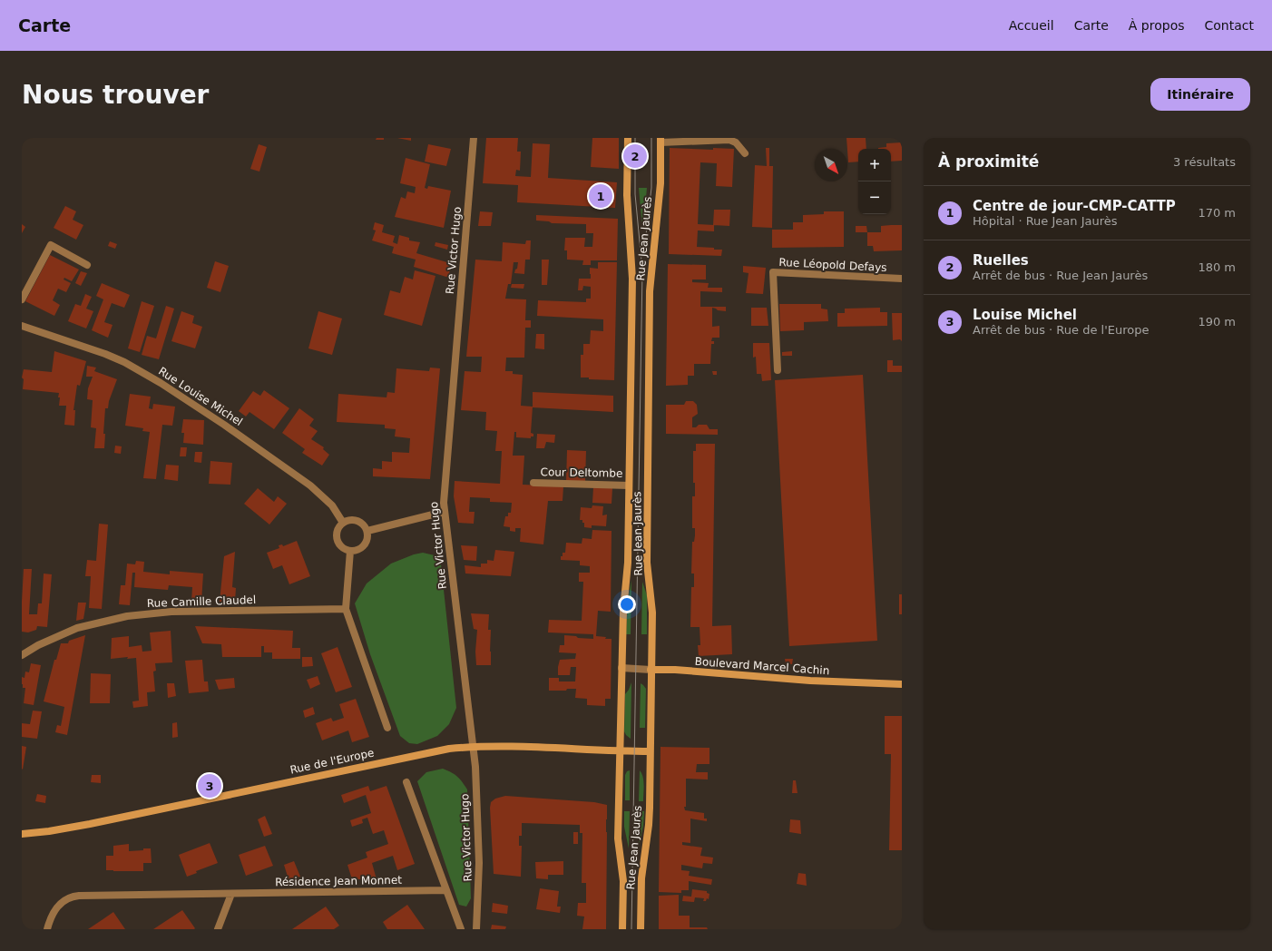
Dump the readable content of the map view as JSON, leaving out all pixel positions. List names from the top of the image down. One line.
{"streets":{"main road":["Rue Jean Jaurès","Boulevard Marcel Cachin","Rue de l'Europe"],"street":["Rue Victor Hugo","Rue Léopold Defays","Rue Louise Michel","Cour Deltombe","Rue Camille Claudel","Résidence Jean Monnet"]},"crossings":[["Rue Jean Jaurès","Cour Deltombe"],["Rue Jean Jaurès","Boulevard Marcel Cachin"],["Rue Jean Jaurès","Rue de l'Europe"],["Rue Victor Hugo","Rue de l'Europe"]],"north":"bottom right","page":{"header":"Carte","nav":["Accueil","Carte","À propos","Contact"],"buttons":"Itinéraire","title":"Nous trouver","heading":["À proximité","3 résultats"],"pins":["2","1","3"],"map_buttons":["+","−"],"list":[{"mark":"1","name":"Centre de jour-CMP-CATTP","note":"Hôpital · Rue Jean Jaurès","value":"170 m"},{"mark":"2","name":"Ruelles","note":"Arrêt de bus · Rue Jean Jaurès","value":"180 m"},{"mark":"3","name":"Louise Michel","note":"Arrêt de bus · Rue de l'Europe","value":"190 m"}]}}
